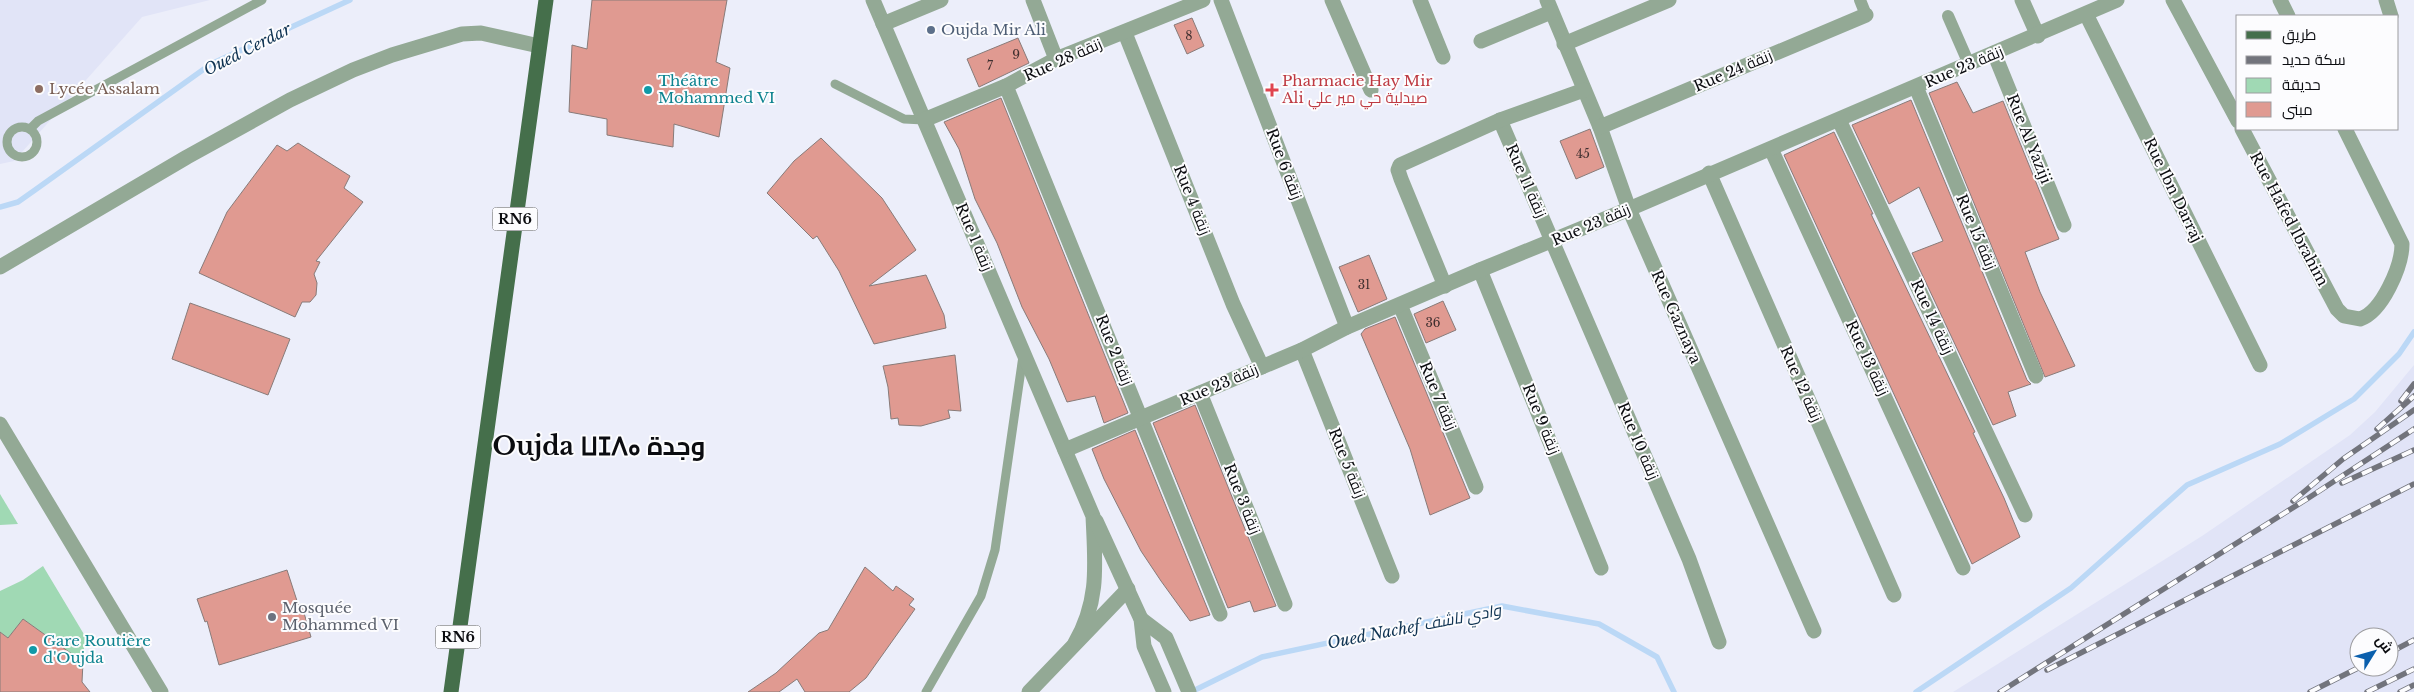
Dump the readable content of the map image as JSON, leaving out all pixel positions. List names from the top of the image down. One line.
{"streets":{"main road":["RN6"],"street":["Rue 28 زنقة","Rue 23 زنقة","Rue 24 زنقة","Rue Al Yaziji","Rue 6 زنقة","Rue 11 زنقة","Rue Ibn Darraj","Rue 4 زنقة","Rue Hafed Ibrahim","Rue 15 زنقة","Rue زنقة 1","Rue Gaznaya","Rue 14 زنقة","Rue 2 زنقة","Rue 13 زنقة","Rue 12 زنقة","Rue 7 زنقة","Rue 9 زنقة","Rue 10 زنقة","Rue 5 زنقة","Rue 3 زنقة"]},"crossings":[["Rue 28 زنقة","Rue 4 زنقة"],["Rue 28 زنقة","Rue زنقة 1"],["Rue 28 زنقة","Rue 2 زنقة"],["Rue 23 زنقة","Rue Al Yaziji"],["Rue 23 زنقة","Rue 6 زنقة"],["Rue 23 زنقة","Rue 11 زنقة"],["Rue 23 زنقة","Rue Ibn Darraj"],["Rue 23 زنقة","Rue 4 زنقة"],["Rue 23 زنقة","Rue 15 زنقة"],["Rue 23 زنقة","Rue زنقة 1"],["Rue 23 زنقة","Rue Gaznaya"],["Rue 23 زنقة","Rue 14 زنقة"],["Rue 23 زنقة","Rue 2 زنقة"],["Rue 23 زنقة","Rue 13 زنقة"],["Rue 23 زنقة","Rue 12 زنقة"],["Rue 23 زنقة","Rue 7 زنقة"],["Rue 23 زنقة","Rue 9 زنقة"],["Rue 23 زنقة","Rue 10 زنقة"],["Rue 23 زنقة","Rue 5 زنقة"],["Rue 23 زنقة","Rue 3 زنقة"],["Rue 24 زنقة","Rue Gaznaya"],["Rue 11 زنقة","Rue 10 زنقة"]],"districts":["Oujda ⵡⵊⴷⴰ وجدة"],"water":["Oued Cerdar","Oued Nachef وادي ناشف"],"places":{"other":["Oujda Mir Ali","Lycée Assalam","Théâtre Mohammed VI","Mosquée Mohammed VI","Gare Routière d'Oujda"],"health":["Pharmacie Hay Mir Ali صيدلية حي مير علي"]},"house_numbers":["8","9","7","45","31","36"],"legend":["طريق","سكة حديد","حديقة","مبنى"],"north":"top right"}
